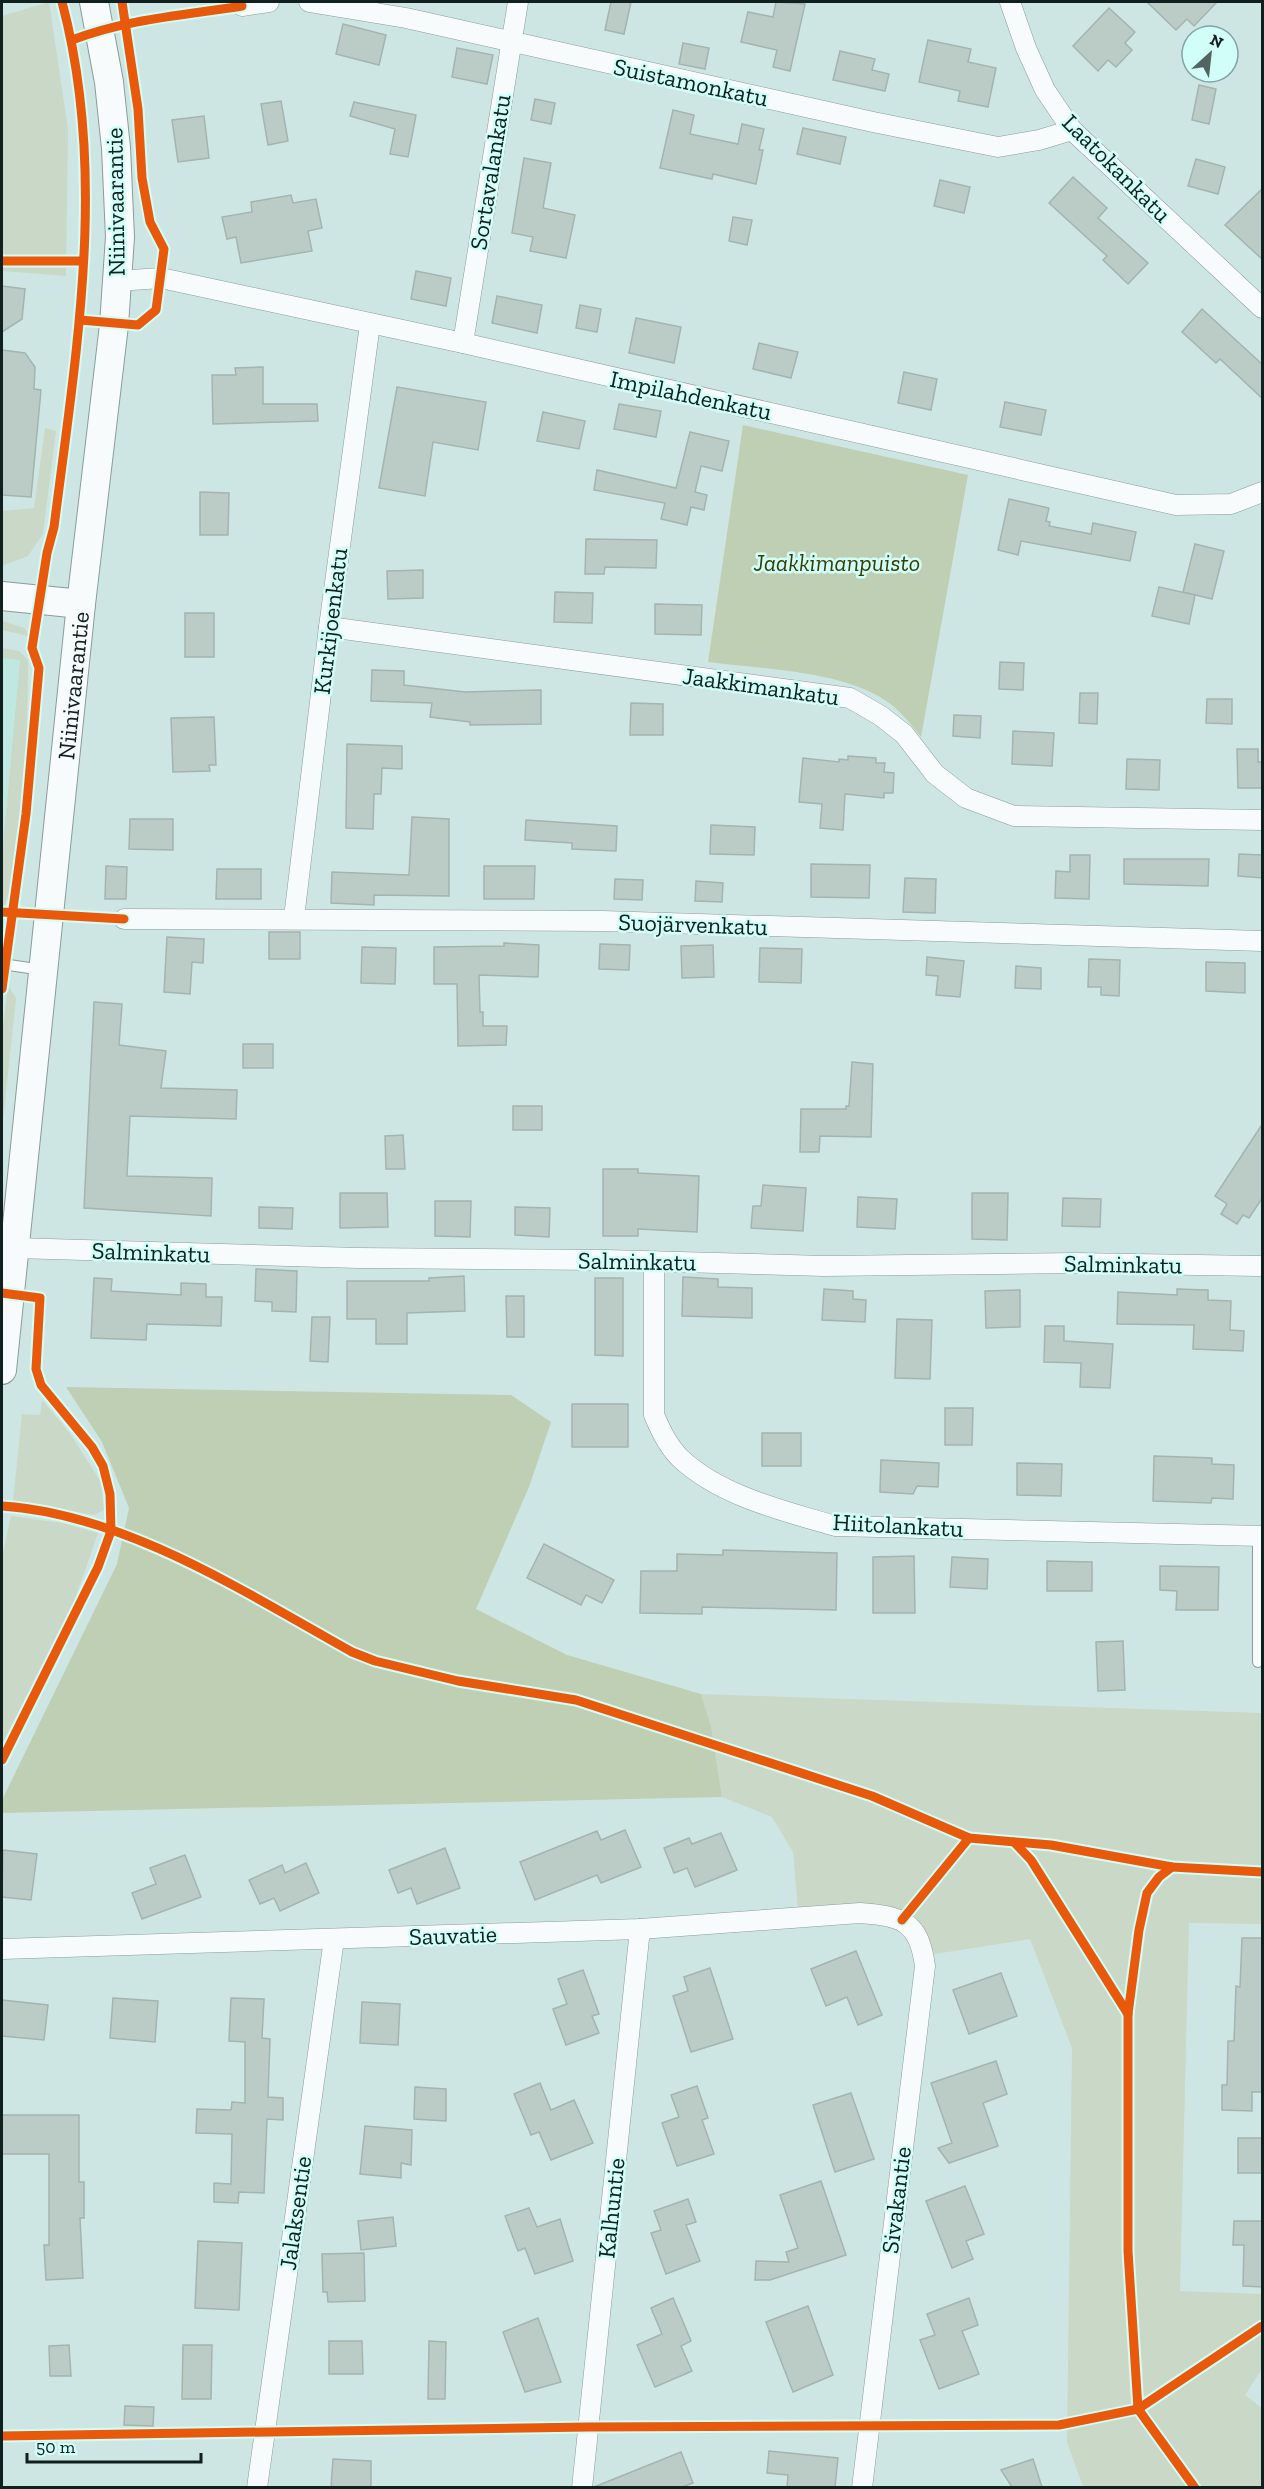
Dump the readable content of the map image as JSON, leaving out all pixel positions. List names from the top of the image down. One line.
{"streets":{"main road":["Niinivaarantie"],"street":["Suistamonkatu","Laatokankatu","Sortavalankatu","Impilahdenkatu","Kurkijoenkatu","Jaakkimankatu","Suojärvenkatu","Salminkatu","Hiitolankatu","Sauvatie","Sivakantie","Kalhuntie","Jalaksentie"]},"crossings":[["Suistamonkatu","Laatokankatu"],["Suistamonkatu","Sortavalankatu"],["Sortavalankatu","Impilahdenkatu"],["Niinivaarantie","Impilahdenkatu"],["Niinivaarantie","Salminkatu"],["Impilahdenkatu","Kurkijoenkatu"],["Kurkijoenkatu","Jaakkimankatu"],["Kurkijoenkatu","Suojärvenkatu"],["Salminkatu","Hiitolankatu"],["Sauvatie","Sivakantie"],["Sauvatie","Kalhuntie"],["Sauvatie","Jalaksentie"]],"parks":["Jaakkimanpuisto"],"scale_bar":"50 m","north":"top right"}
